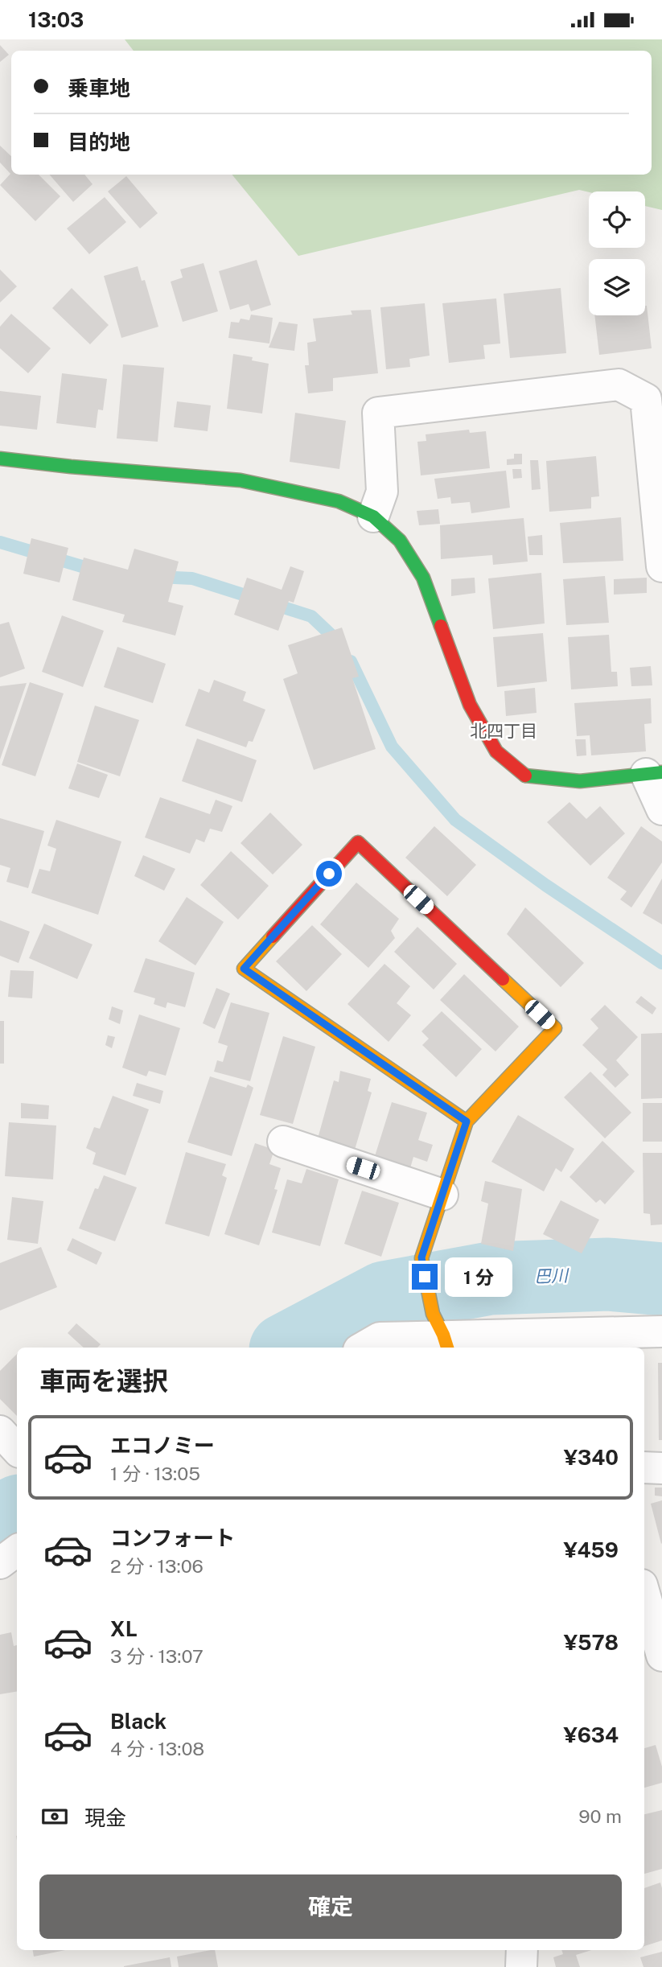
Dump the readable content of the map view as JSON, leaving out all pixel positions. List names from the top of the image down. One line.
{"districts":["北四丁目"],"water":["巴川"],"page":{"status":"13:03","banner":["乗車地","目的地"],"bubble":"1 分","heading":"車両を選択","list":[{"name":"エコノミー","note":"1 分 · 13:05","value":"¥340"},{"name":"コンフォート","note":"2 分 · 13:06","value":"¥459"},{"name":"XL","note":"3 分 · 13:07","value":"¥578"},{"name":"Black","note":"4 分 · 13:08","value":"¥634"}],"pay":["現金","90 m"],"buttons":"確定"}}
